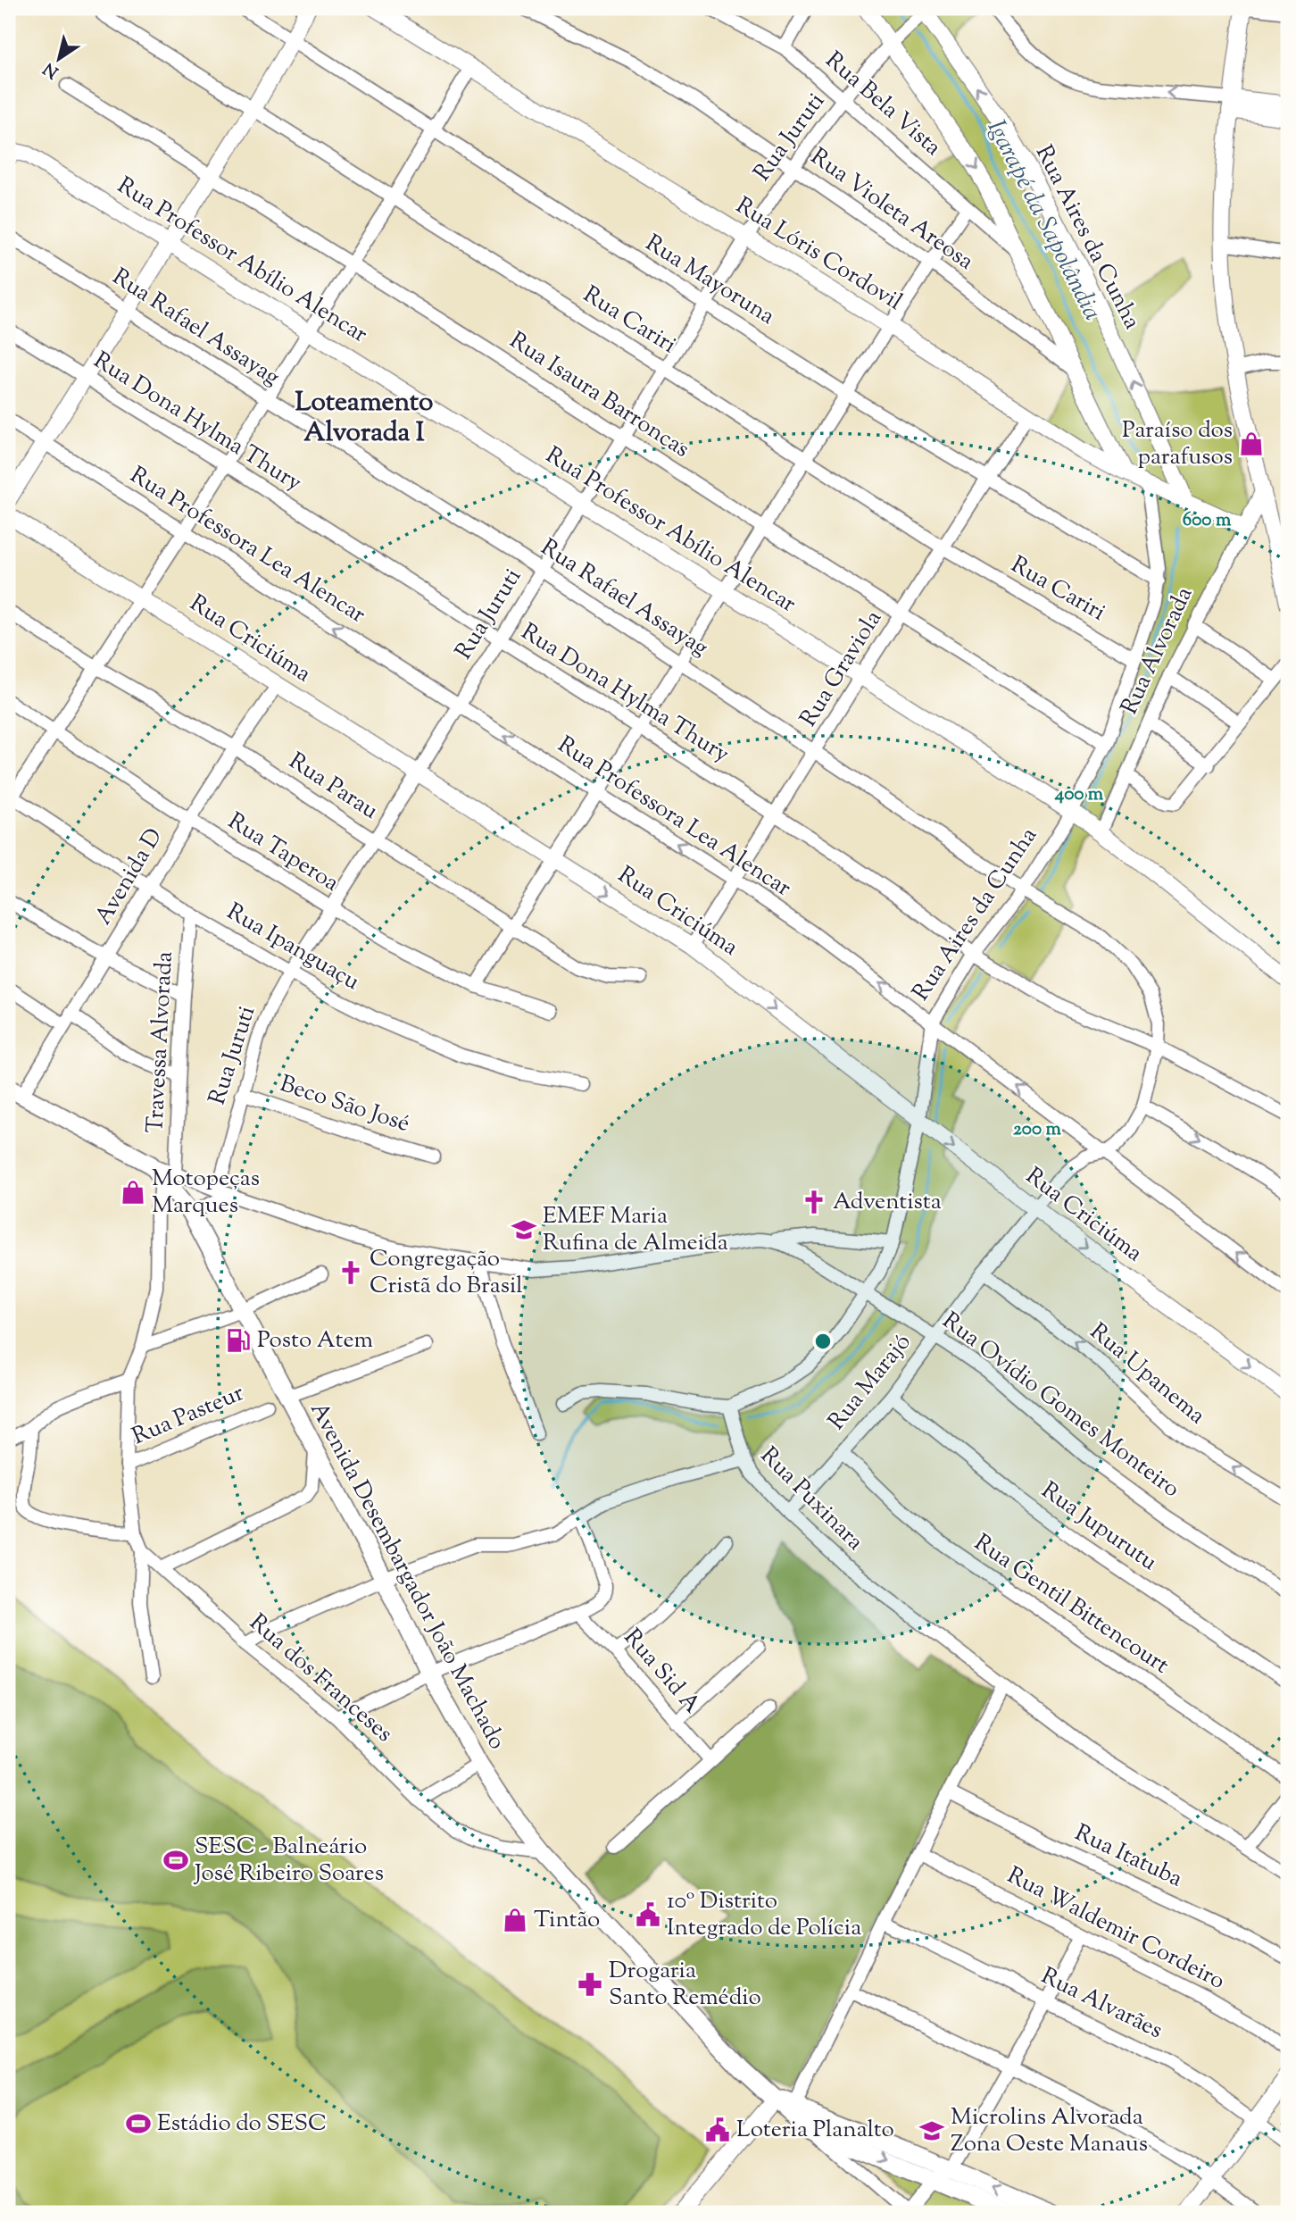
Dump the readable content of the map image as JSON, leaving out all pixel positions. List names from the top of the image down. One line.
{"streets":{"main road":["Avenida Desembargador João Machado"],"street":["Rua Bela Vista","Rua Juruti","Rua Violeta Areosa","Rua Aires da Cunha","Rua Lóris Cordovil","Rua Professor Abílio Alencar","Rua Mayoruna","Rua Cariri","Rua Rafael Assayag","Rua Isaura Barroncas","Rua Dona Hylma Thury","Rua Professora Lea Alencar","Rua Criciúma","Rua Alvorada","Rua Graviola","Rua Parau","Rua Taperoa","Avenida D","Rua Ipanguaçu","Travessa Alvorada","Beco São José","Rua Upanema","Rua Marajó","Rua Ovídio Gomes Monteiro","Rua Pasteur","Rua Puxinara","Rua Jupurutu","Rua Gentil Bittencourt","Rua Sid A","Rua dos Franceses","Rua Itatuba","Rua Waldemir Cordeiro","Rua Alvarães"]},"crossings":[["Rua Bela Vista","Rua Juruti"],["Rua Juruti","Rua Violeta Areosa"],["Rua Juruti","Rua Aires da Cunha"],["Rua Juruti","Rua Lóris Cordovil"],["Rua Juruti","Rua Professor Abílio Alencar"],["Rua Juruti","Rua Mayoruna"],["Rua Juruti","Rua Cariri"],["Rua Juruti","Rua Rafael Assayag"],["Rua Juruti","Rua Isaura Barroncas"],["Rua Juruti","Rua Dona Hylma Thury"],["Rua Juruti","Rua Professora Lea Alencar"],["Rua Juruti","Rua Criciúma"],["Rua Juruti","Rua Parau"],["Rua Juruti","Rua Taperoa"],["Rua Juruti","Rua Ipanguaçu"],["Rua Juruti","Beco São José"],["Rua Juruti","Rua Ovídio Gomes Monteiro"],["Rua Aires da Cunha","Rua Lóris Cordovil"],["Rua Aires da Cunha","Rua Professor Abílio Alencar"],["Rua Aires da Cunha","Rua Mayoruna"],["Rua Aires da Cunha","Rua Cariri"],["Rua Aires da Cunha","Rua Rafael Assayag"],["Rua Aires da Cunha","Rua Isaura Barroncas"],["Rua Aires da Cunha","Rua Dona Hylma Thury"],["Rua Aires da Cunha","Rua Professora Lea Alencar"],["Rua Aires da Cunha","Rua Criciúma"],["Rua Aires da Cunha","Rua Ovídio Gomes Monteiro"],["Rua Lóris Cordovil","Rua Alvorada"],["Rua Lóris Cordovil","Rua Graviola"],["Rua Professor Abílio Alencar","Rua Alvorada"],["Rua Professor Abílio Alencar","Rua Graviola"],["Rua Mayoruna","Rua Graviola"],["Rua Cariri","Rua Graviola"],["Rua Rafael Assayag","Rua Dona Hylma Thury"],["Rua Rafael Assayag","Rua Graviola"],["Rua Rafael Assayag","Rua Marajó"],["Rua Isaura Barroncas","Rua Graviola"],["Rua Dona Hylma Thury","Rua Graviola"],["Rua Dona Hylma Thury","Rua Marajó"],["Rua Professora Lea Alencar","Rua Graviola"],["Rua Professora Lea Alencar","Rua Marajó"],["Rua Criciúma","Rua Graviola"],["Rua Criciúma","Avenida D"],["Rua Criciúma","Rua Marajó"],["Rua Parau","Avenida D"],["Rua Taperoa","Avenida D"],["Avenida D","Rua Ipanguaçu"],["Avenida D","Avenida Desembargador João Machado"],["Rua Ipanguaçu","Travessa Alvorada"],["Travessa Alvorada","Rua Ovídio Gomes Monteiro"],["Travessa Alvorada","Avenida Desembargador João Machado"],["Rua Upanema","Rua Marajó"],["Rua Marajó","Rua Ovídio Gomes Monteiro"],["Rua Marajó","Rua Puxinara"],["Rua Marajó","Rua Jupurutu"],["Rua Marajó","Rua Gentil Bittencourt"],["Rua Ovídio Gomes Monteiro","Avenida Desembargador João Machado"],["Rua Puxinara","Avenida Desembargador João Machado"],["Rua Puxinara","Rua dos Franceses"],["Avenida Desembargador João Machado","Rua dos Franceses"]],"one_way":["Rua Professora Lea Alencar","Rua Criciúma","Rua Upanema"],"districts":["Loteamento Alvorada I"],"water":["Igarapé da Sapolândia"],"places":{"shop":["Paraíso dos parafusos","Motopeças Marques","Tintão"],"church":["Adventista","Congregação Cristã do Brasil"],"school or university":["EMEF Maria Rufina de Almeida","Microlins Alvorada Zona Oeste Manaus"],"fuel station":["Posto Atem"],"sports":["SESC - Balneário José Ribeiro Soares","Estádio do SESC"],"public building":["10º Distrito Integrado de Polícia","Loteria Planalto"],"pharmacy":["Drogaria Santo Remédio"]},"north":"bottom left","rings":["600 m","400 m","200 m"]}
